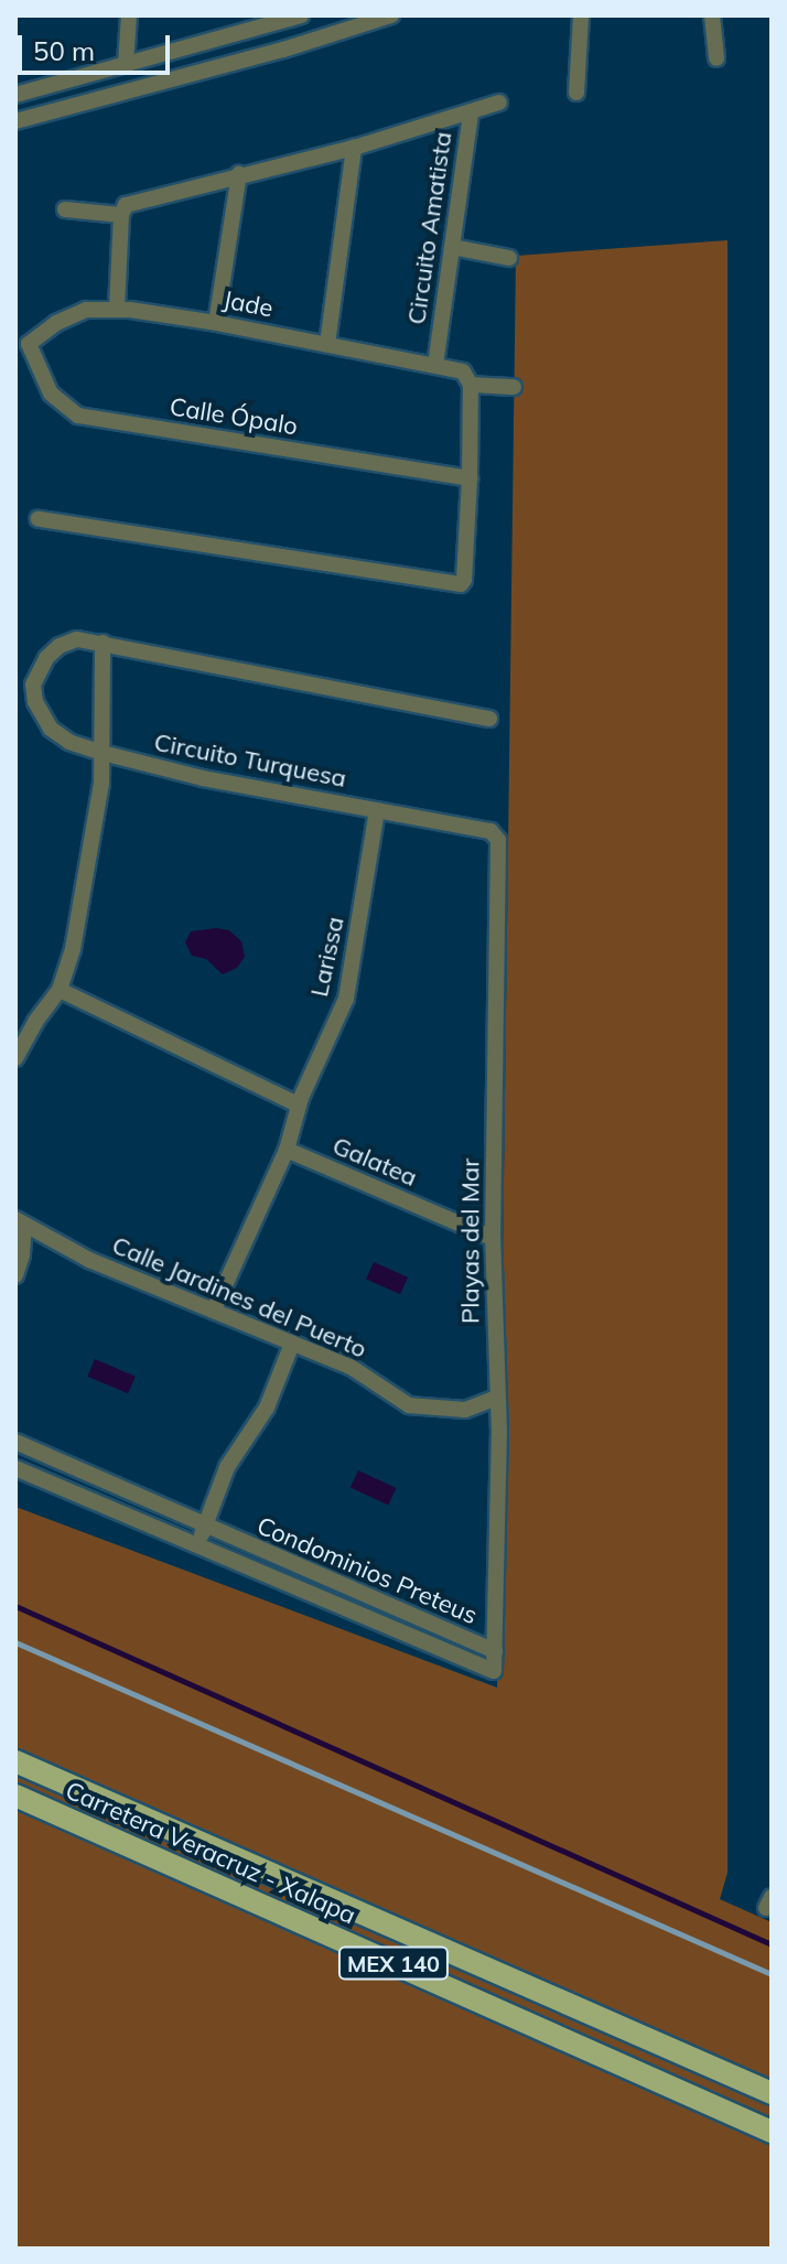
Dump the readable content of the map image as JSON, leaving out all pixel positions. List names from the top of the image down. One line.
{"streets":{"main road":["Carretera Veracruz - Xalapa","MEX 140"],"street":["Circuito Amatista","Jade","Calle Ópalo","Circuito Turquesa","Larissa","Galatea","Playas del Mar","Calle Jardines del Puerto","Condominios Preteus"]},"crossings":[["Circuito Amatista","Jade"],["Jade","Calle Ópalo"],["Circuito Turquesa","Larissa"],["Circuito Turquesa","Playas del Mar"],["Larissa","Galatea"],["Larissa","Calle Jardines del Puerto"],["Galatea","Playas del Mar"],["Playas del Mar","Calle Jardines del Puerto"],["Playas del Mar","Condominios Preteus"]],"scale_bar":"50 m"}
